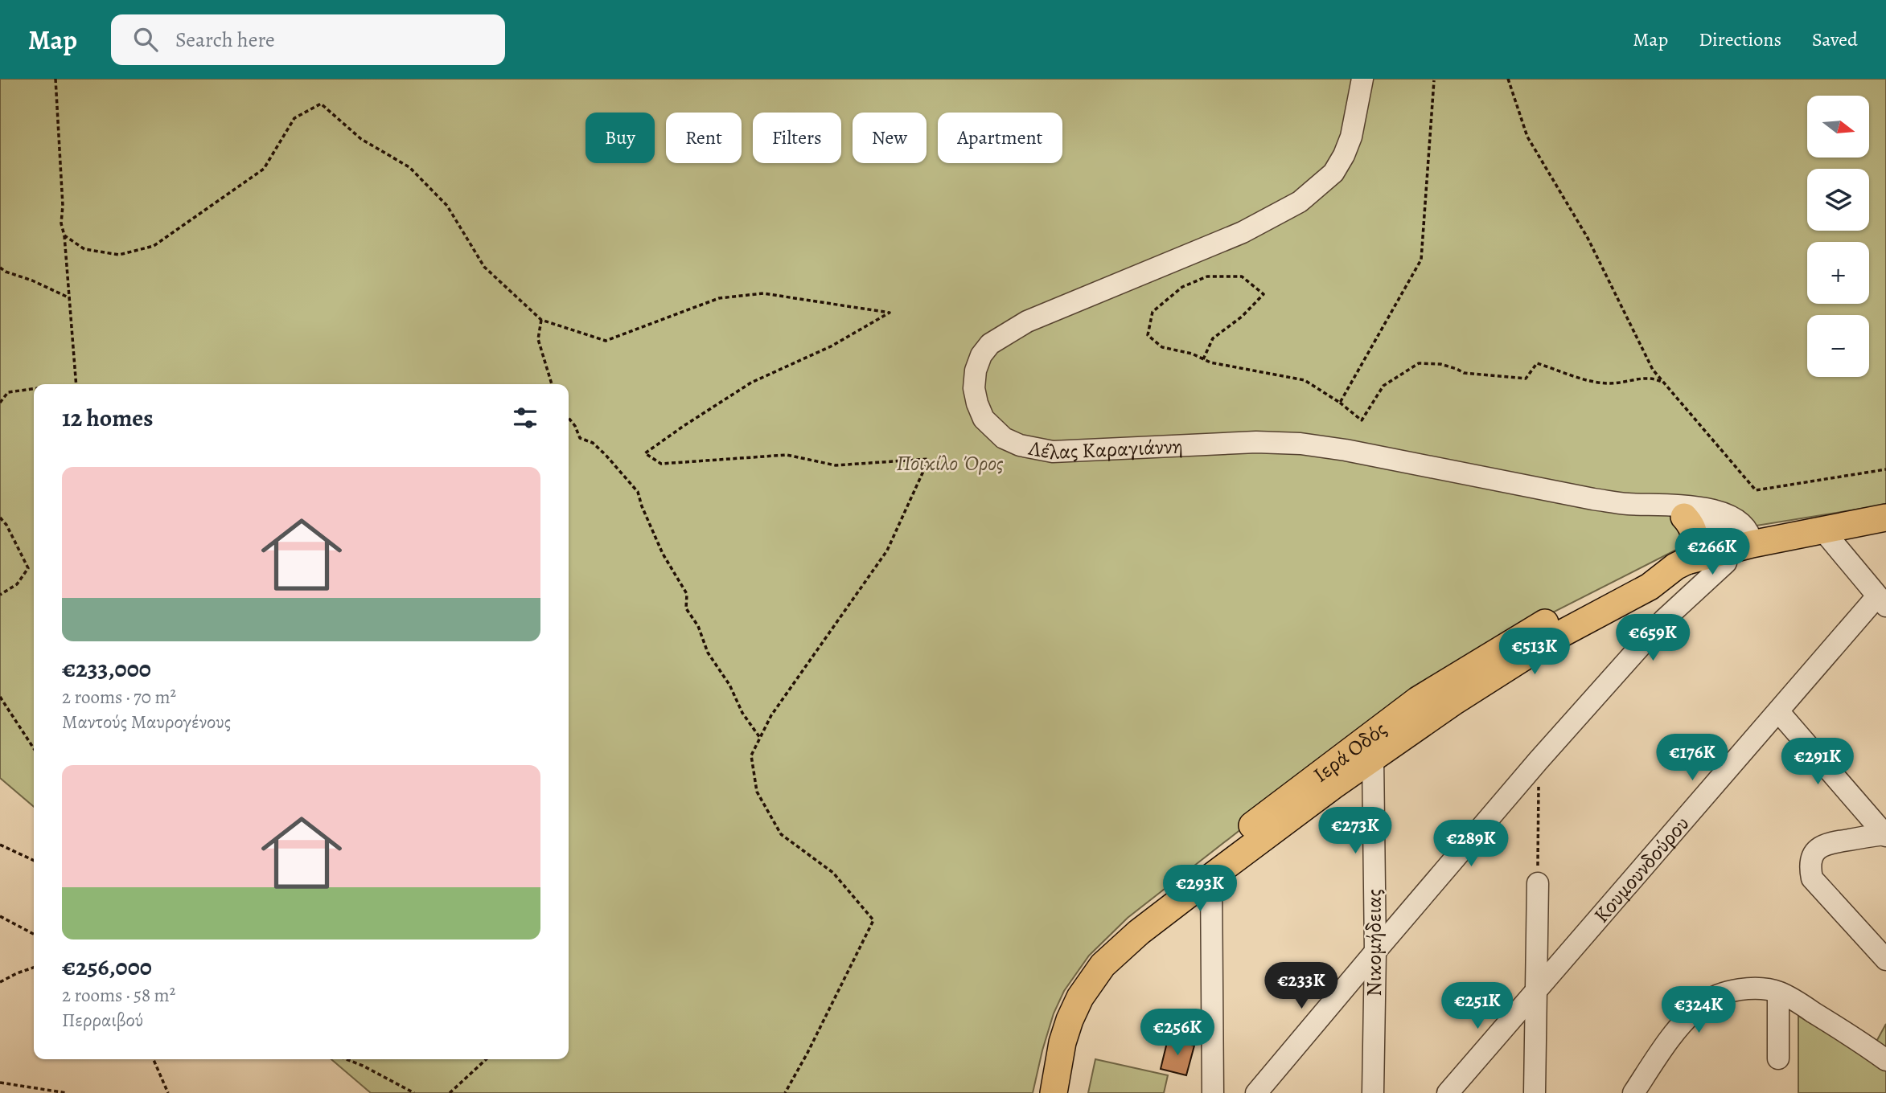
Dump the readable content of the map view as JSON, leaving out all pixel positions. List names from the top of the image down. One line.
{"streets":{"main road":["Ιερά Οδός"],"street":["Λέλας Καραγιάννη","Κουμουνδούρου","Νικομήδειας"]},"crossings":[["Λέλας Καραγιάννη","Ιερά Οδός"],["Ιερά Οδός","Νικομήδειας"]],"parks":["Ποικίλο Όρος"],"north":"right","page":{"header":"Map","search":"Search here","nav":["Map","Directions","Saved"],"map_buttons":["+","−"],"chip":["Buy","Rent","Filters","New","Apartment"],"heading":"12 homes","list":[{"name":"€233,000","note":"2 rooms · 70 m² · Μαντούς Μαυρογένους"},{"name":"€256,000","note":"2 rooms · 58 m² · Περραιβού"}],"price":["€266K","€659K","€513K","€176K","€291K","€273K","€289K","€293K","€233K","€251K","€324K","€256K"]}}
